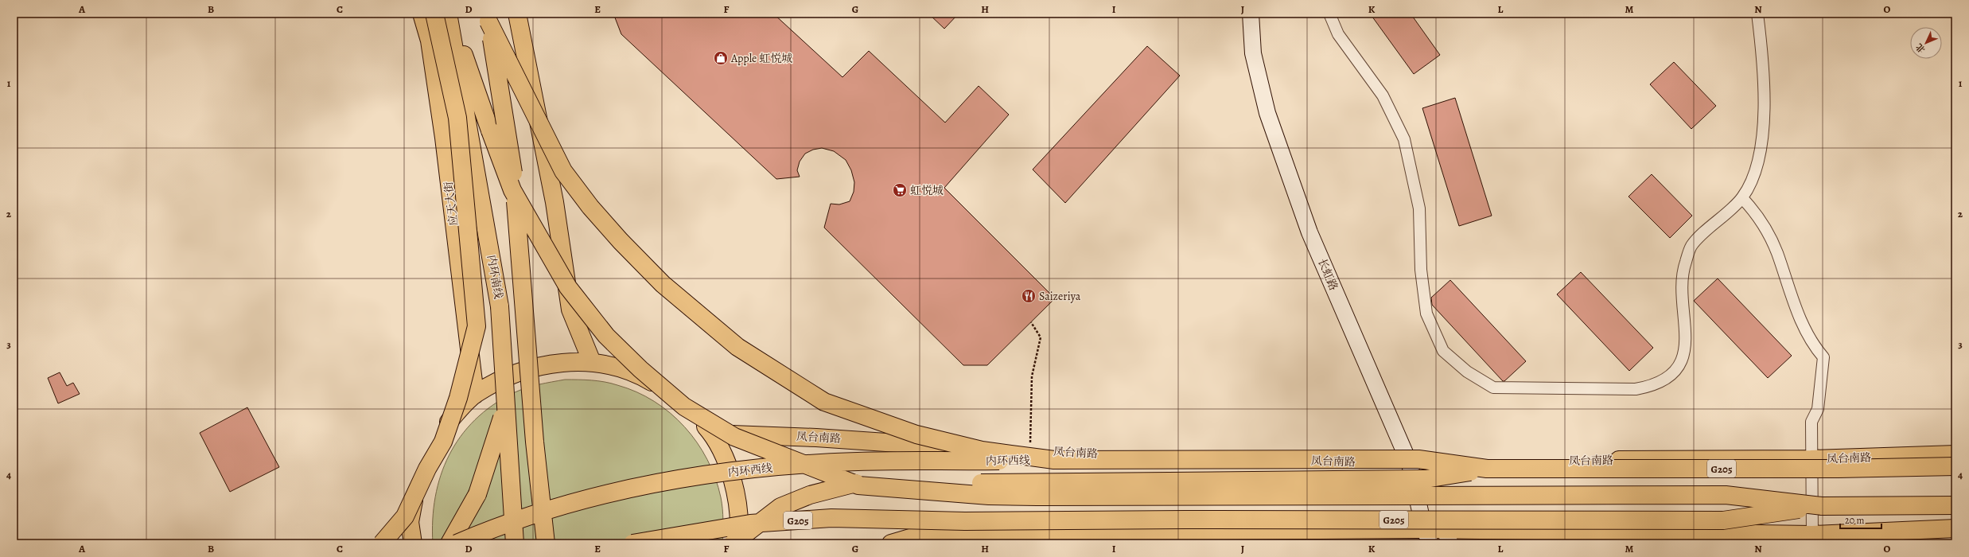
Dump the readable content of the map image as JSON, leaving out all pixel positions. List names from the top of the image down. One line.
{"streets":{"main road":["应天大街","内环南线","凤台南路","内环西线","G205"],"street":["长虹路"]},"crossings":[["长虹路","凤台南路"]],"places":{"shop":["Apple 虹悦城"],"supermarket":["虹悦城"],"restaurant":["Saizeriya"]},"scale_bar":"20 m","north":"bottom left","grid":{"columns":["A","B","C","D","E","F","G","H","I","J","K","L","M","N","O"],"rows":["1","2","3","4"]}}
